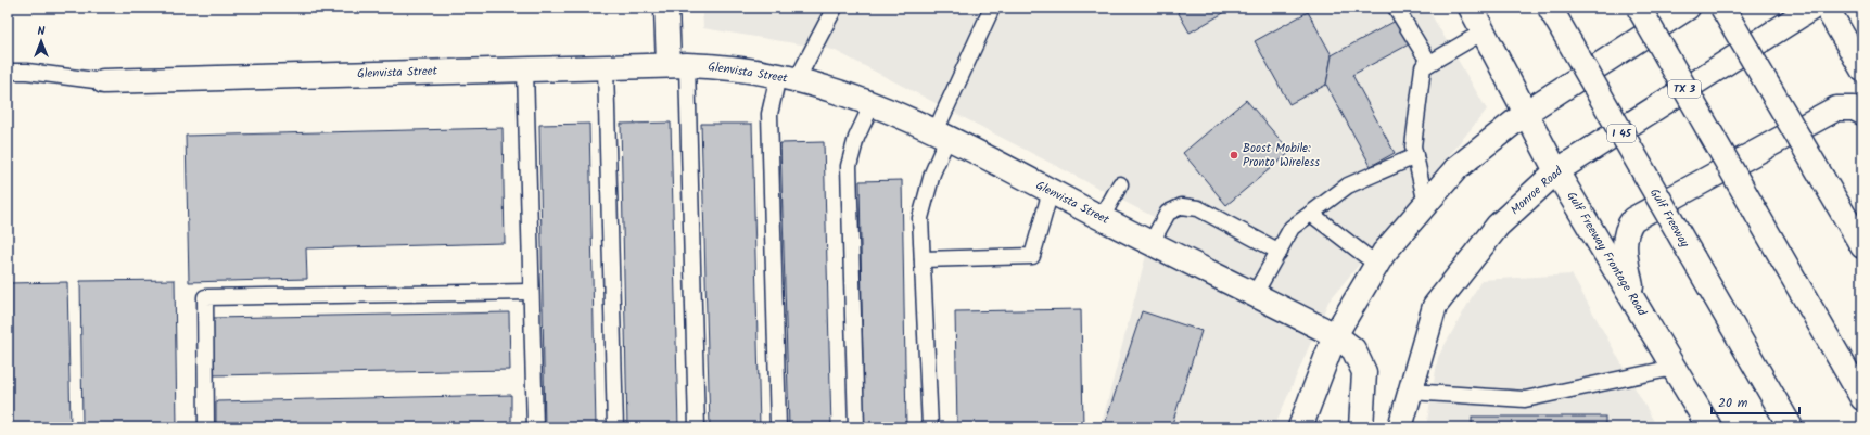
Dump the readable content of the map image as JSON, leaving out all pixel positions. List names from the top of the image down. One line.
{"streets":{"main road":["Glenvista Street","TX 3","I 45","Monroe Road","Gulf Freeway","Gulf Freeway Frontage Road"]},"crossings":[["Monroe Road","Gulf Freeway Frontage Road"]],"places":["Boost Mobile: Pronto Wireless"],"scale_bar":"20 m","north":"top"}
